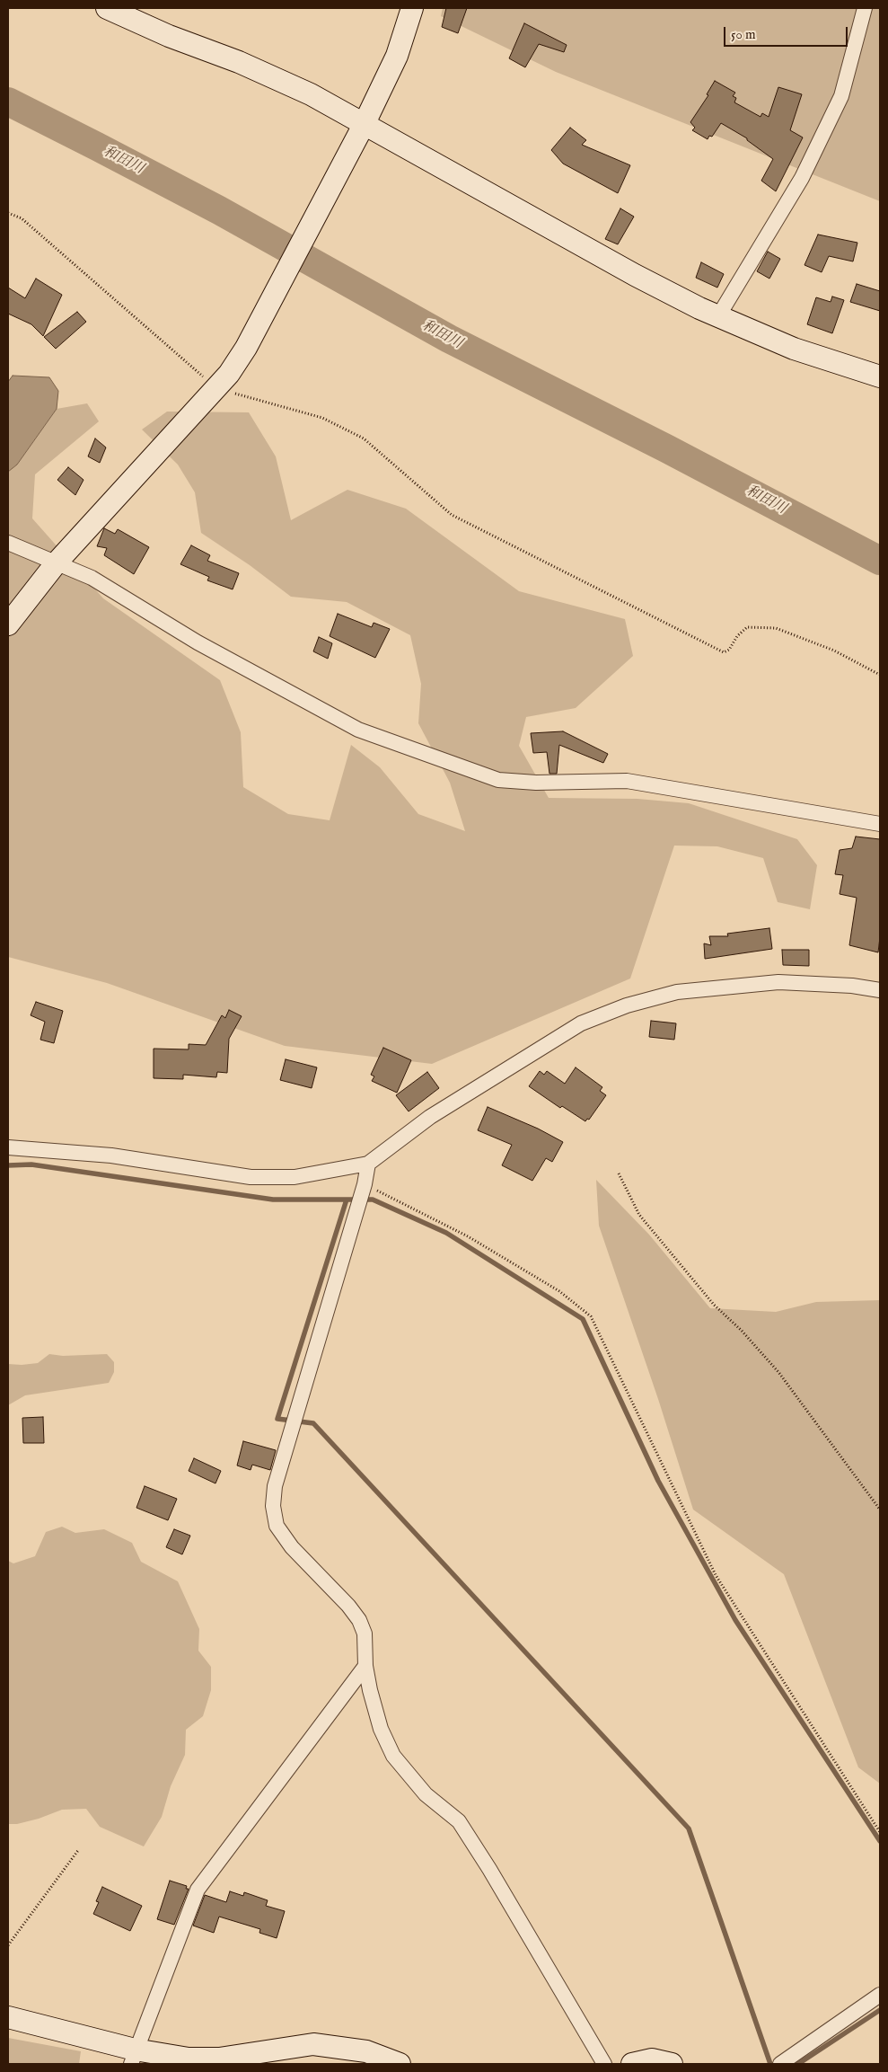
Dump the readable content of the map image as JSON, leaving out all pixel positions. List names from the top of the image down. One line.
{"water":["和田川"],"scale_bar":"50 m"}
